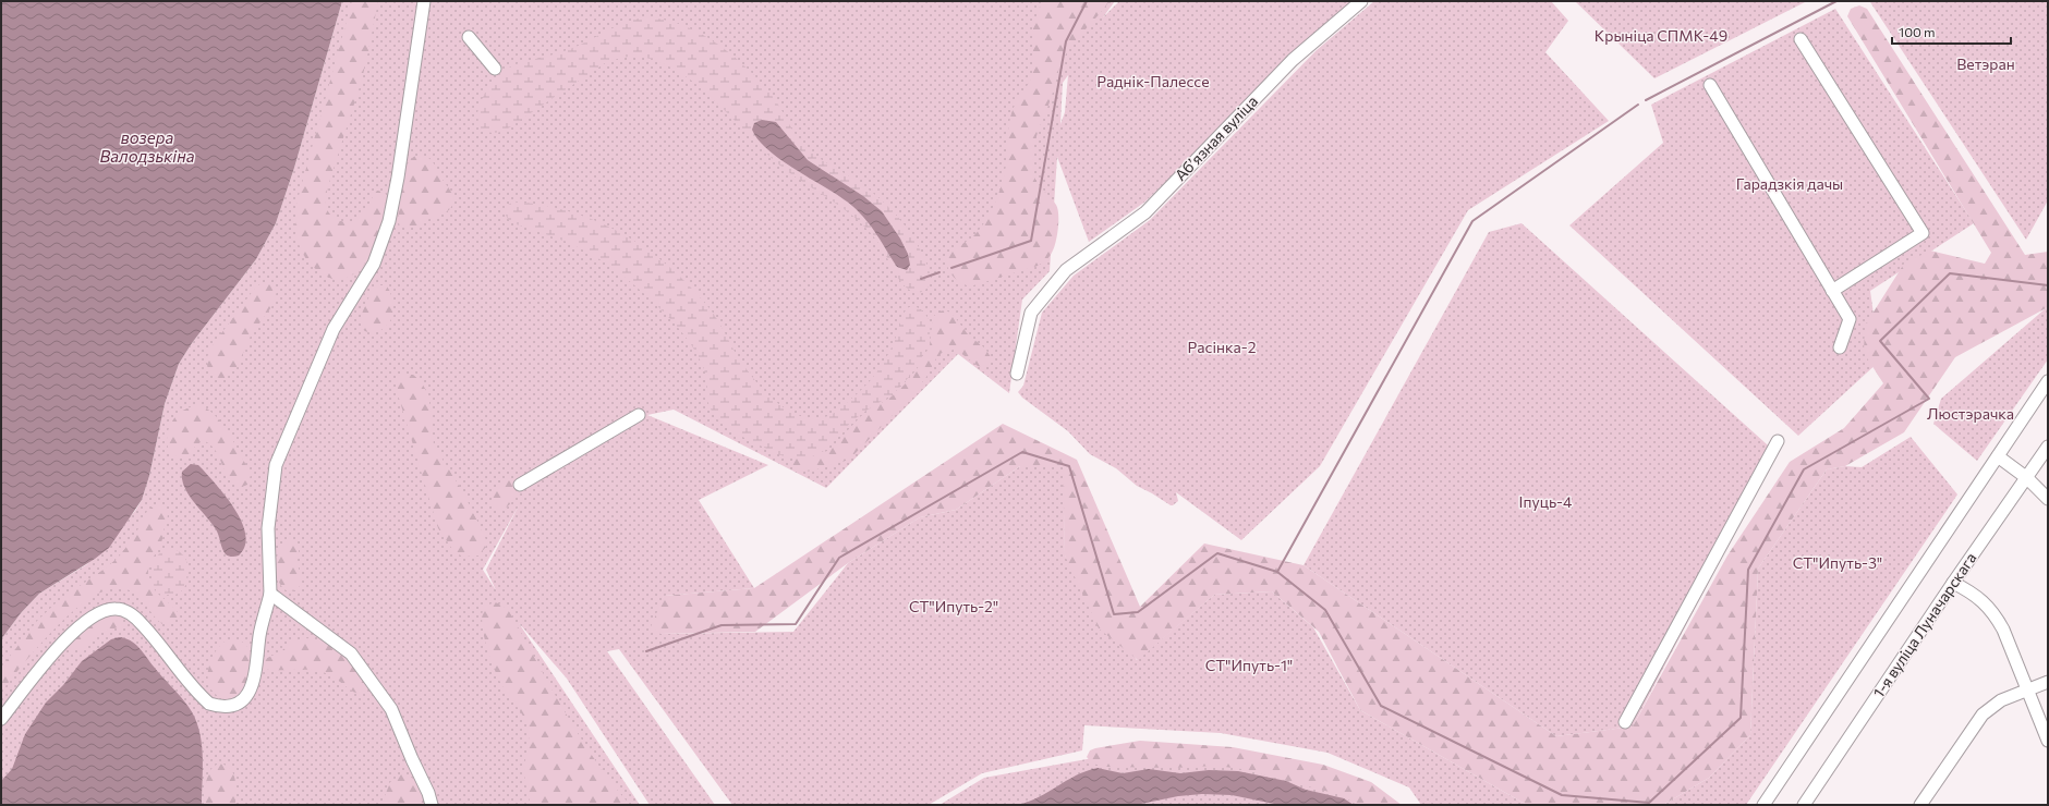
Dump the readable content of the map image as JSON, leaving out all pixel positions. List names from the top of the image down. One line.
{"streets":{"street":["Абʼязная вуліца","1-я вуліца Луначарскага"]},"water":["возера Валодзькіна"],"parks":["Крыніца СПМК-49","Ветэран","Раднік-Палессе","Гарадзкія дачы","Расінка-2","Люстэрачка","Іпуць-4","СТ\"Ипуть-3\"","СТ\"Ипуть-2\"","СТ\"Ипуть-1\""],"scale_bar":"100 m"}
